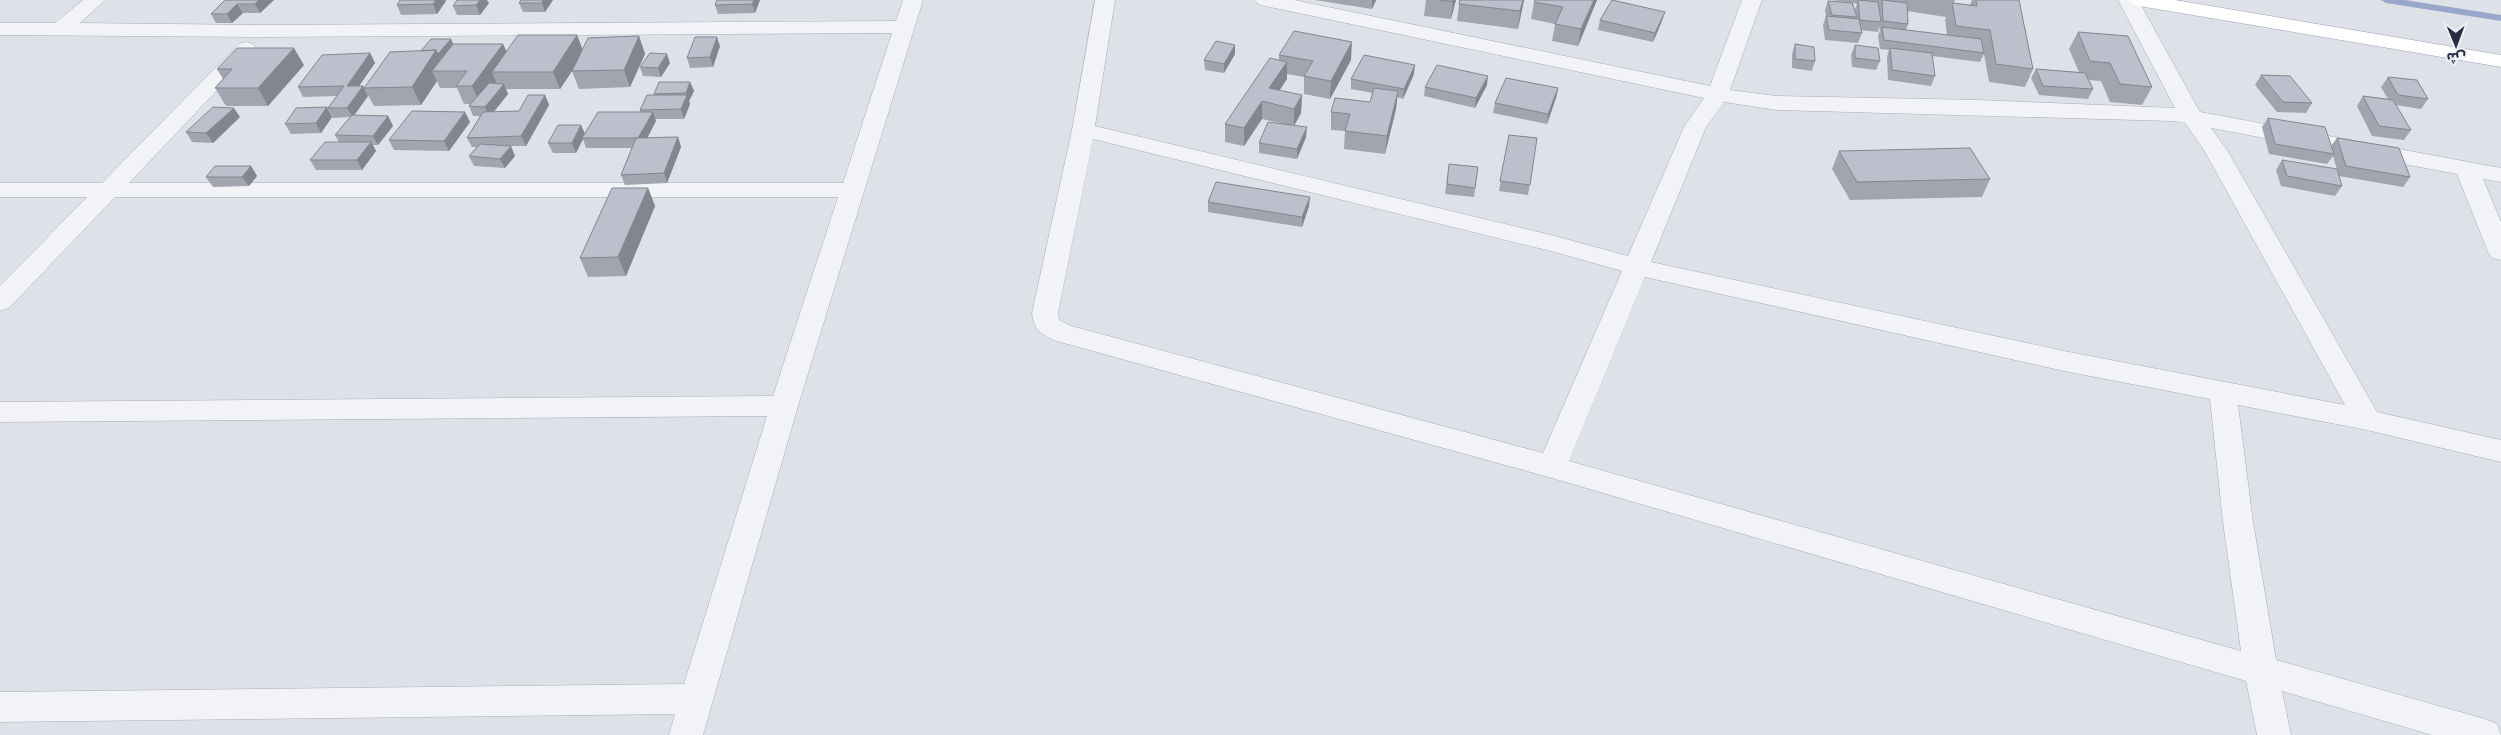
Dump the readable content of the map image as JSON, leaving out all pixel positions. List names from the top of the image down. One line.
{"north":"bottom"}
